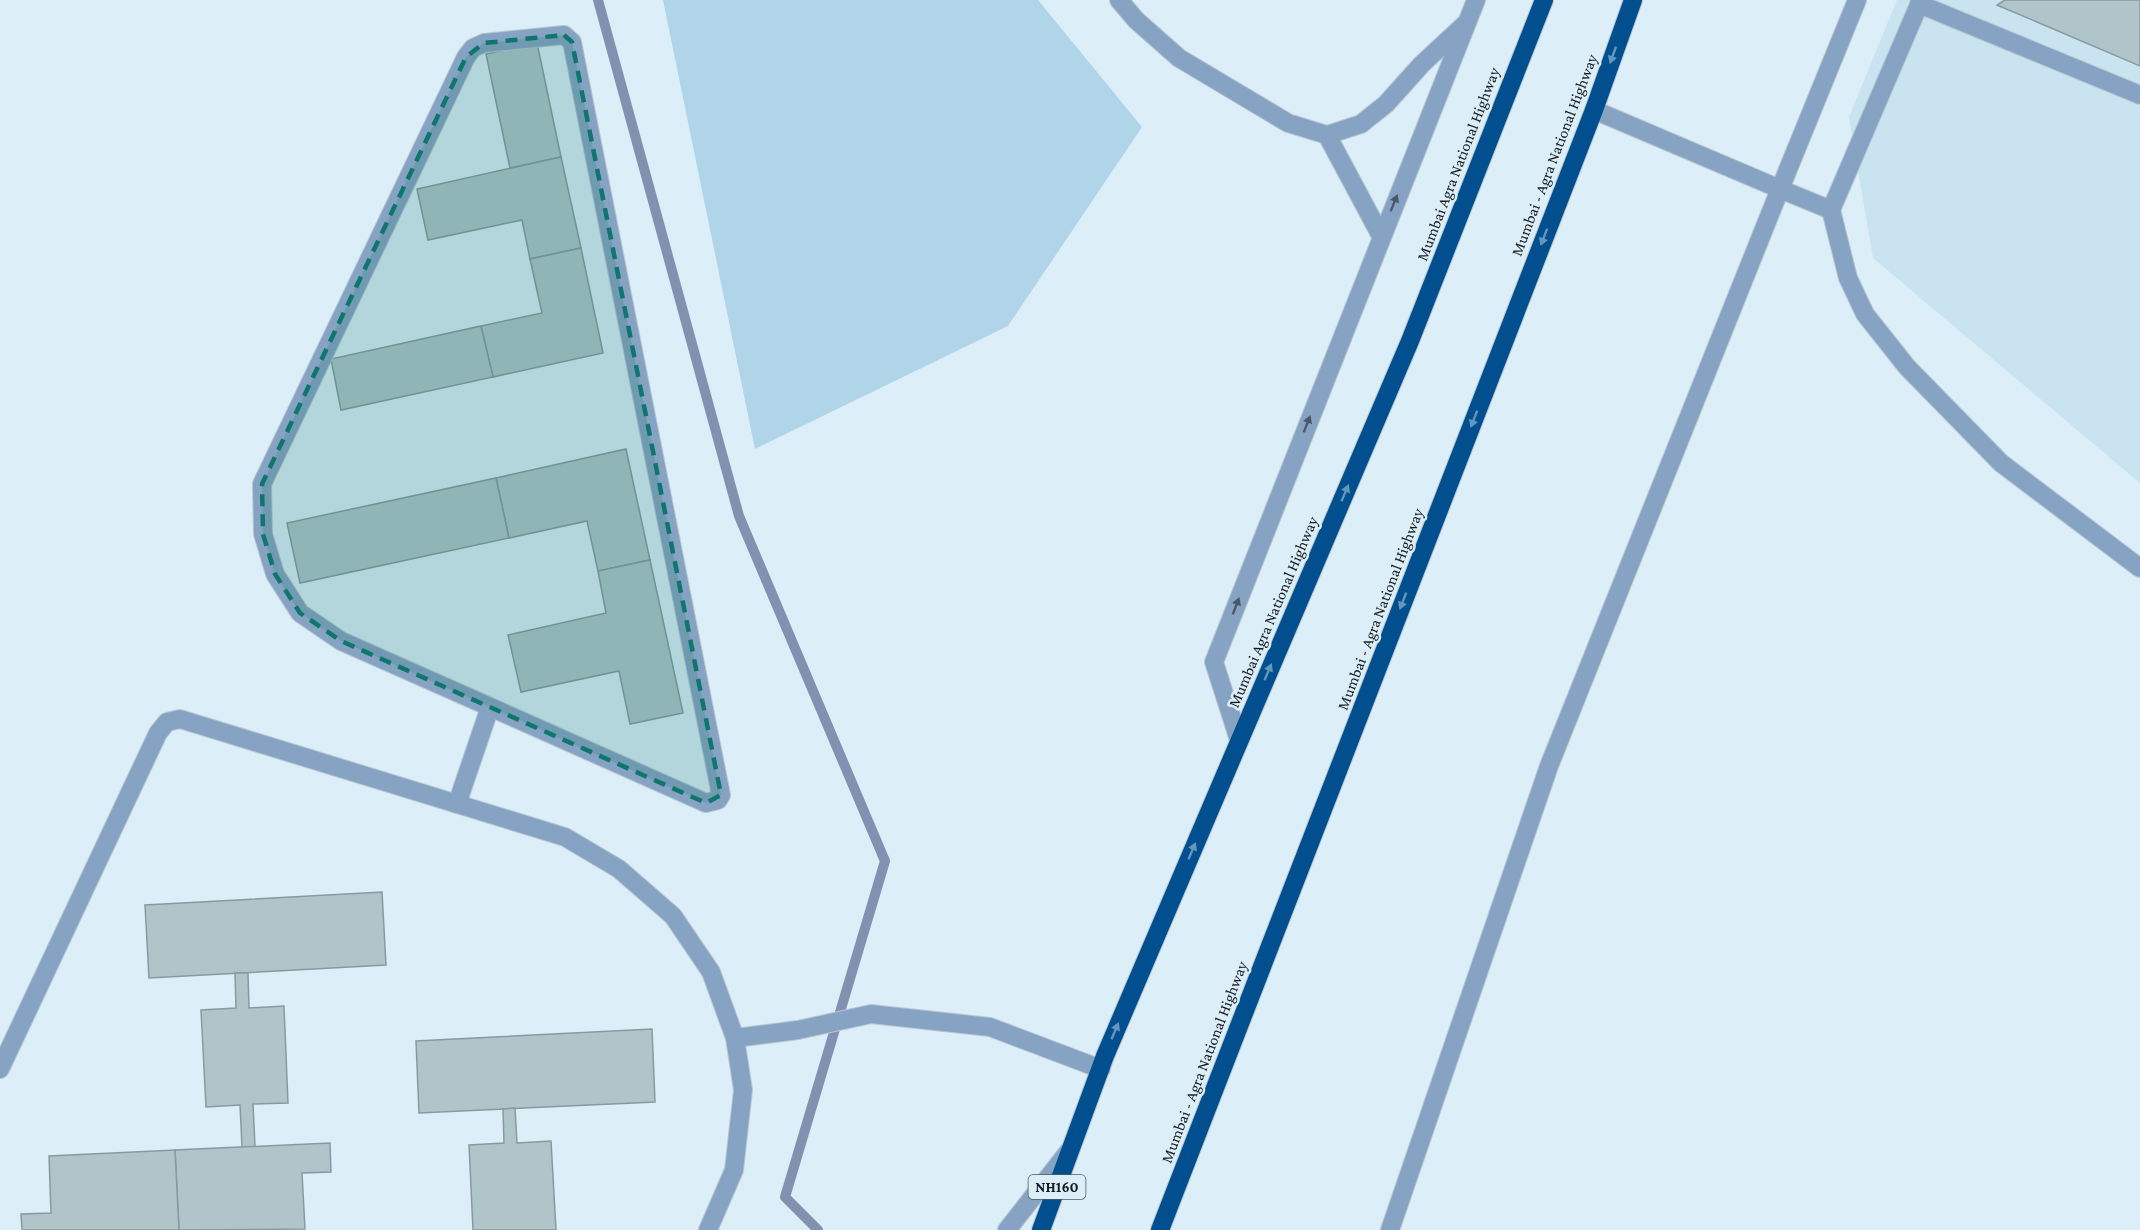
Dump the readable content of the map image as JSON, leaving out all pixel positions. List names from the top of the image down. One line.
{"streets":{"highway":["Mumbai - Agra National Highway","Mumbai Agra National Highway","NH160"]},"crossings":[["Mumbai Agra National Highway","NH160"]],"one_way":["Mumbai - Agra National Highway","Mumbai Agra National Highway"]}
